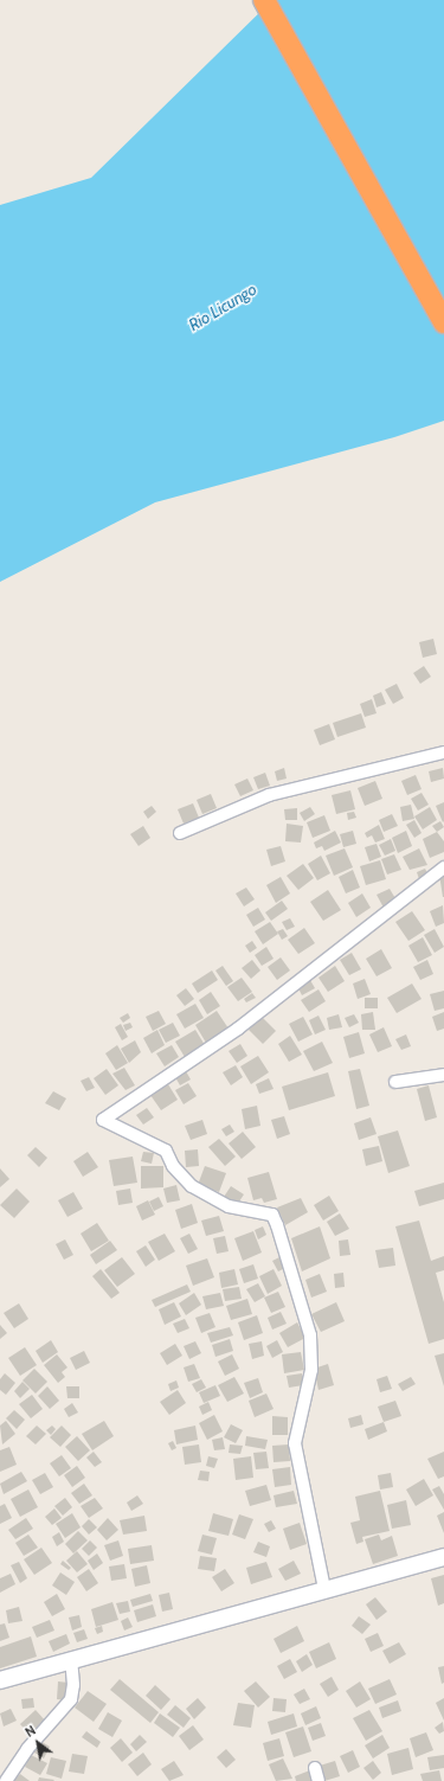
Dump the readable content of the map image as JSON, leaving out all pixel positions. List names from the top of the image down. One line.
{"water":["Rio Licungo"],"north":"top left"}
